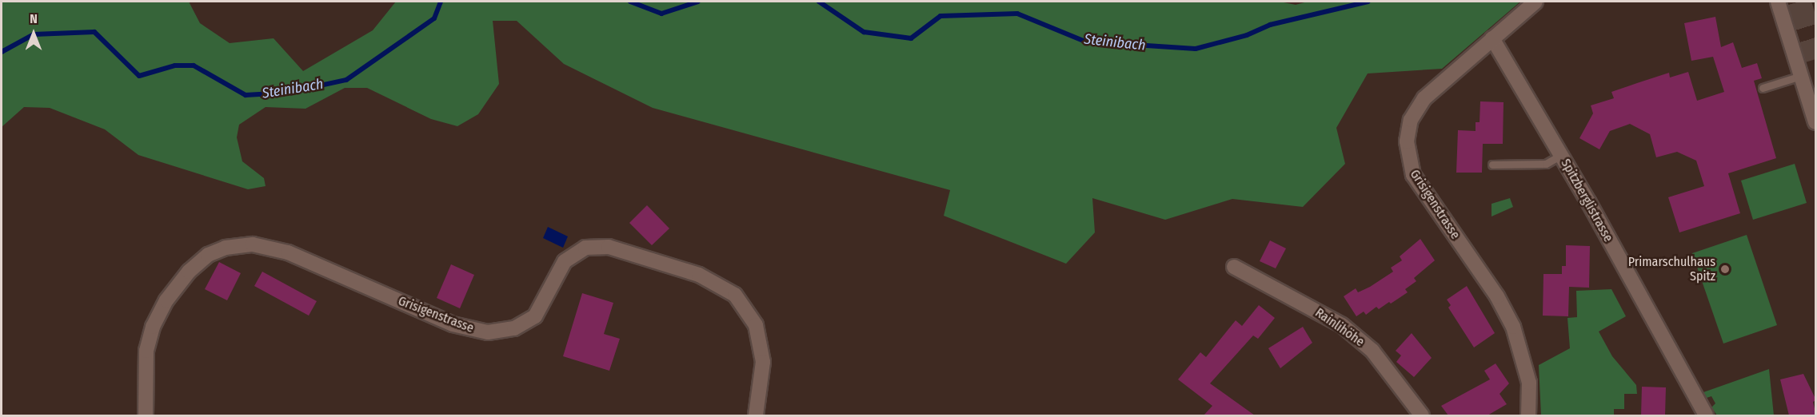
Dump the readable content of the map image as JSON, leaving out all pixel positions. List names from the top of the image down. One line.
{"streets":{"street":["Spitzberglistrasse","Grisigenstrasse","Rainlihöhe"]},"crossings":[["Spitzberglistrasse","Grisigenstrasse"]],"water":["Steinibach"],"places":["Primarschulhaus Spitz"],"north":"top"}
